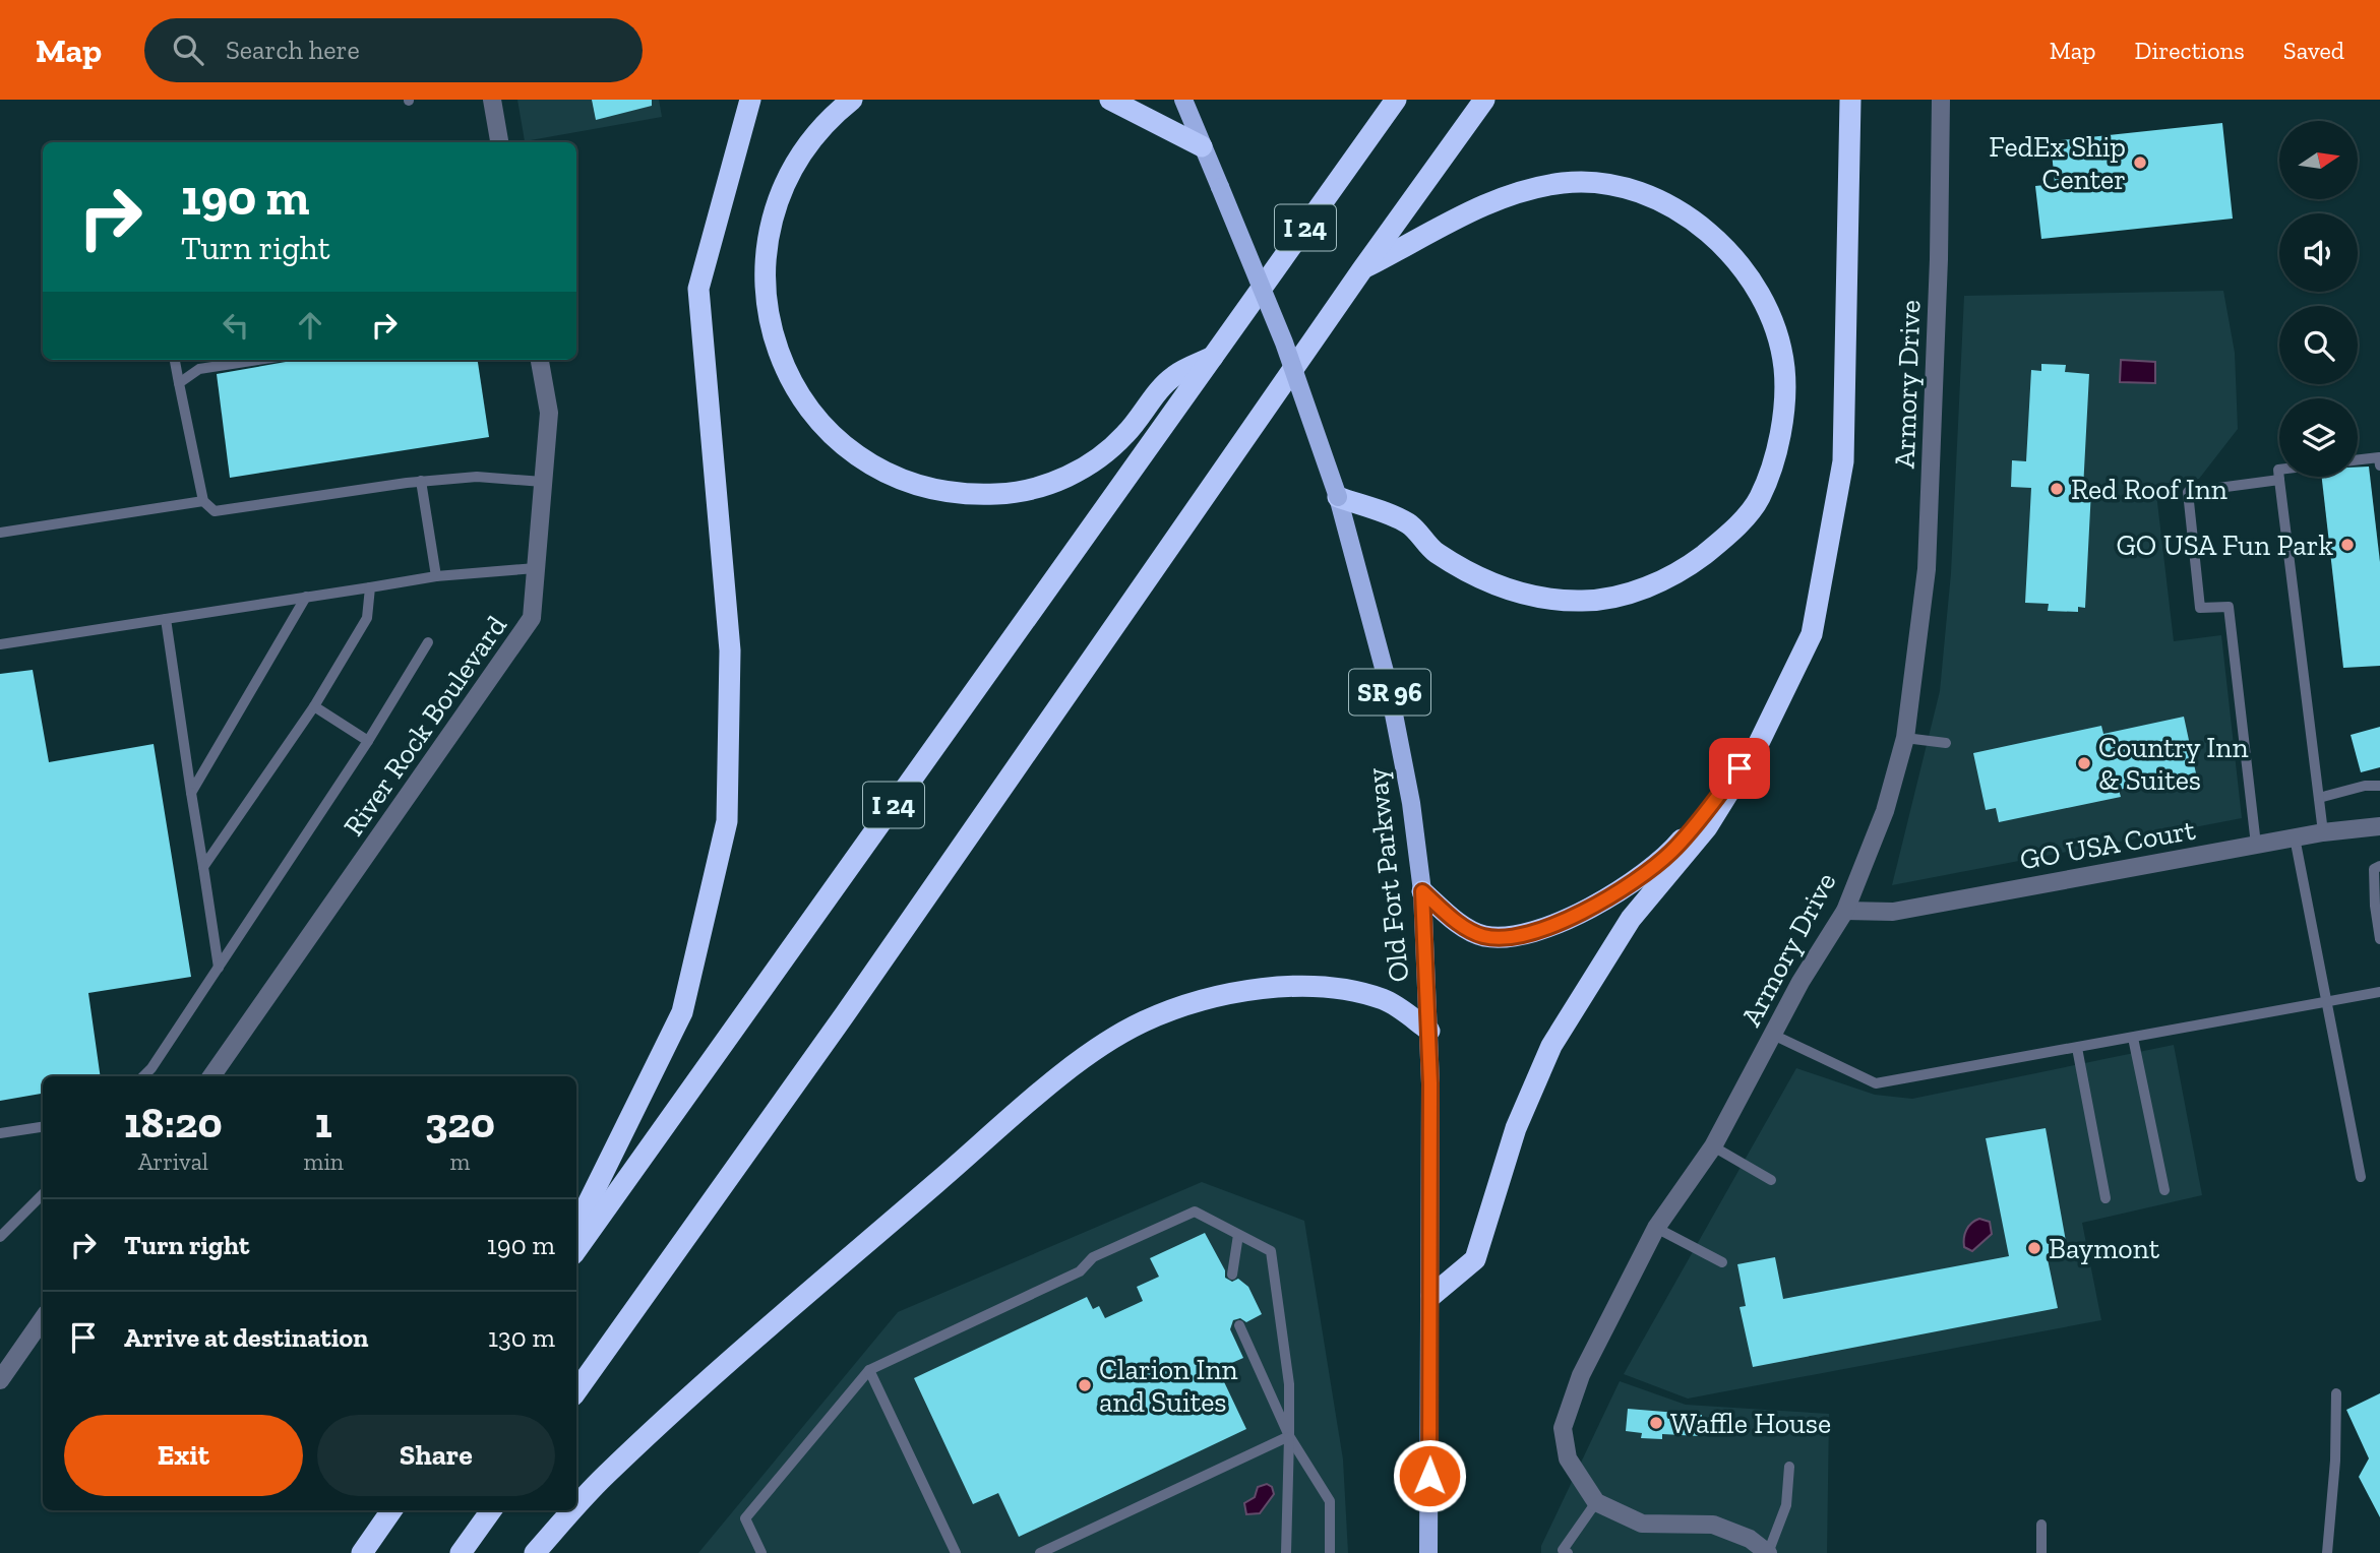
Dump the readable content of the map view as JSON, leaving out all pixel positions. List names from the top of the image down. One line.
{"streets":{"highway":["I 24"],"main road":["SR 96","Old Fort Parkway"],"street":["Armory Drive","River Rock Boulevard","GO USA Court"]},"crossings":[["Armory Drive","GO USA Court"]],"places":["FedEx Ship Center","Red Roof Inn","GO USA Fun Park","Country Inn & Suites","Baymont","Clarion Inn and Suites","Waffle House"],"north":"right","page":{"header":"Map","search":"Search here","nav":["Map","Directions","Saved"],"turn":["190 m","Turn right"],"eta":["18:20","Arrival","1","min","320","m"],"list":[{"name":"Turn right","value":"190 m"},{"name":"Arrive at destination","value":"130 m"}],"buttons":["Exit","Share"]}}
